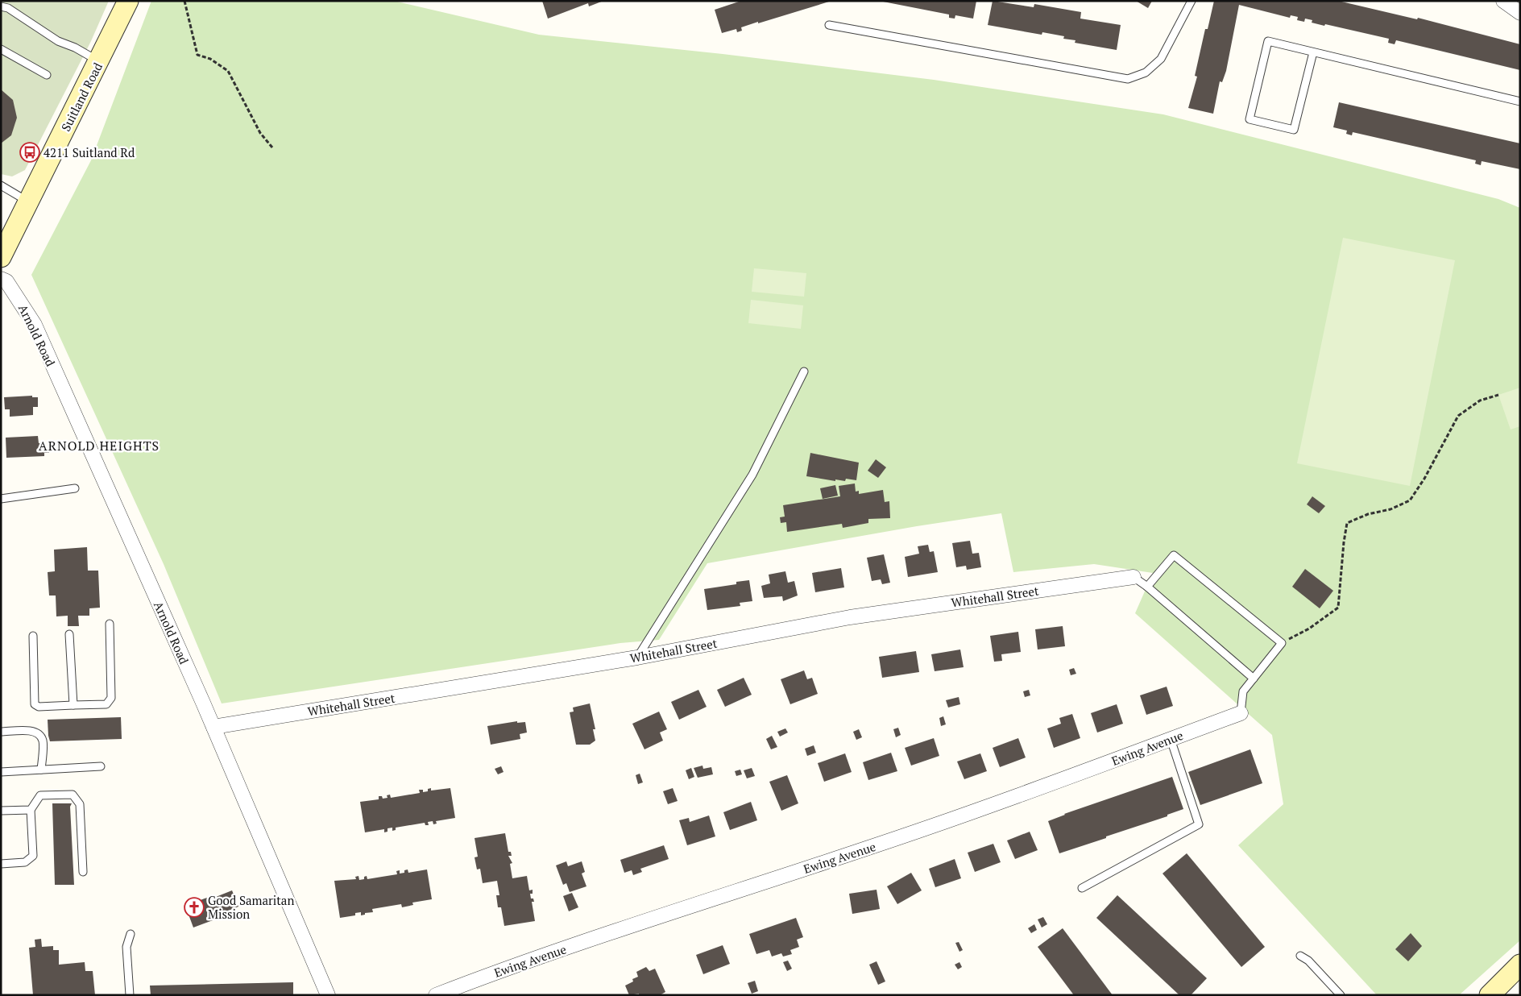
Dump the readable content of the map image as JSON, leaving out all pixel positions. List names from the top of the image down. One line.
{"streets":{"main road":["Suitland Road"],"street":["Arnold Road","Whitehall Street","Ewing Avenue"]},"crossings":[["Arnold Road","Whitehall Street"]],"districts":["ARNOLD HEIGHTS"],"places":{"bus stop":["4211 Suitland Rd"],"church":["Good Samaritan Mission"]}}
